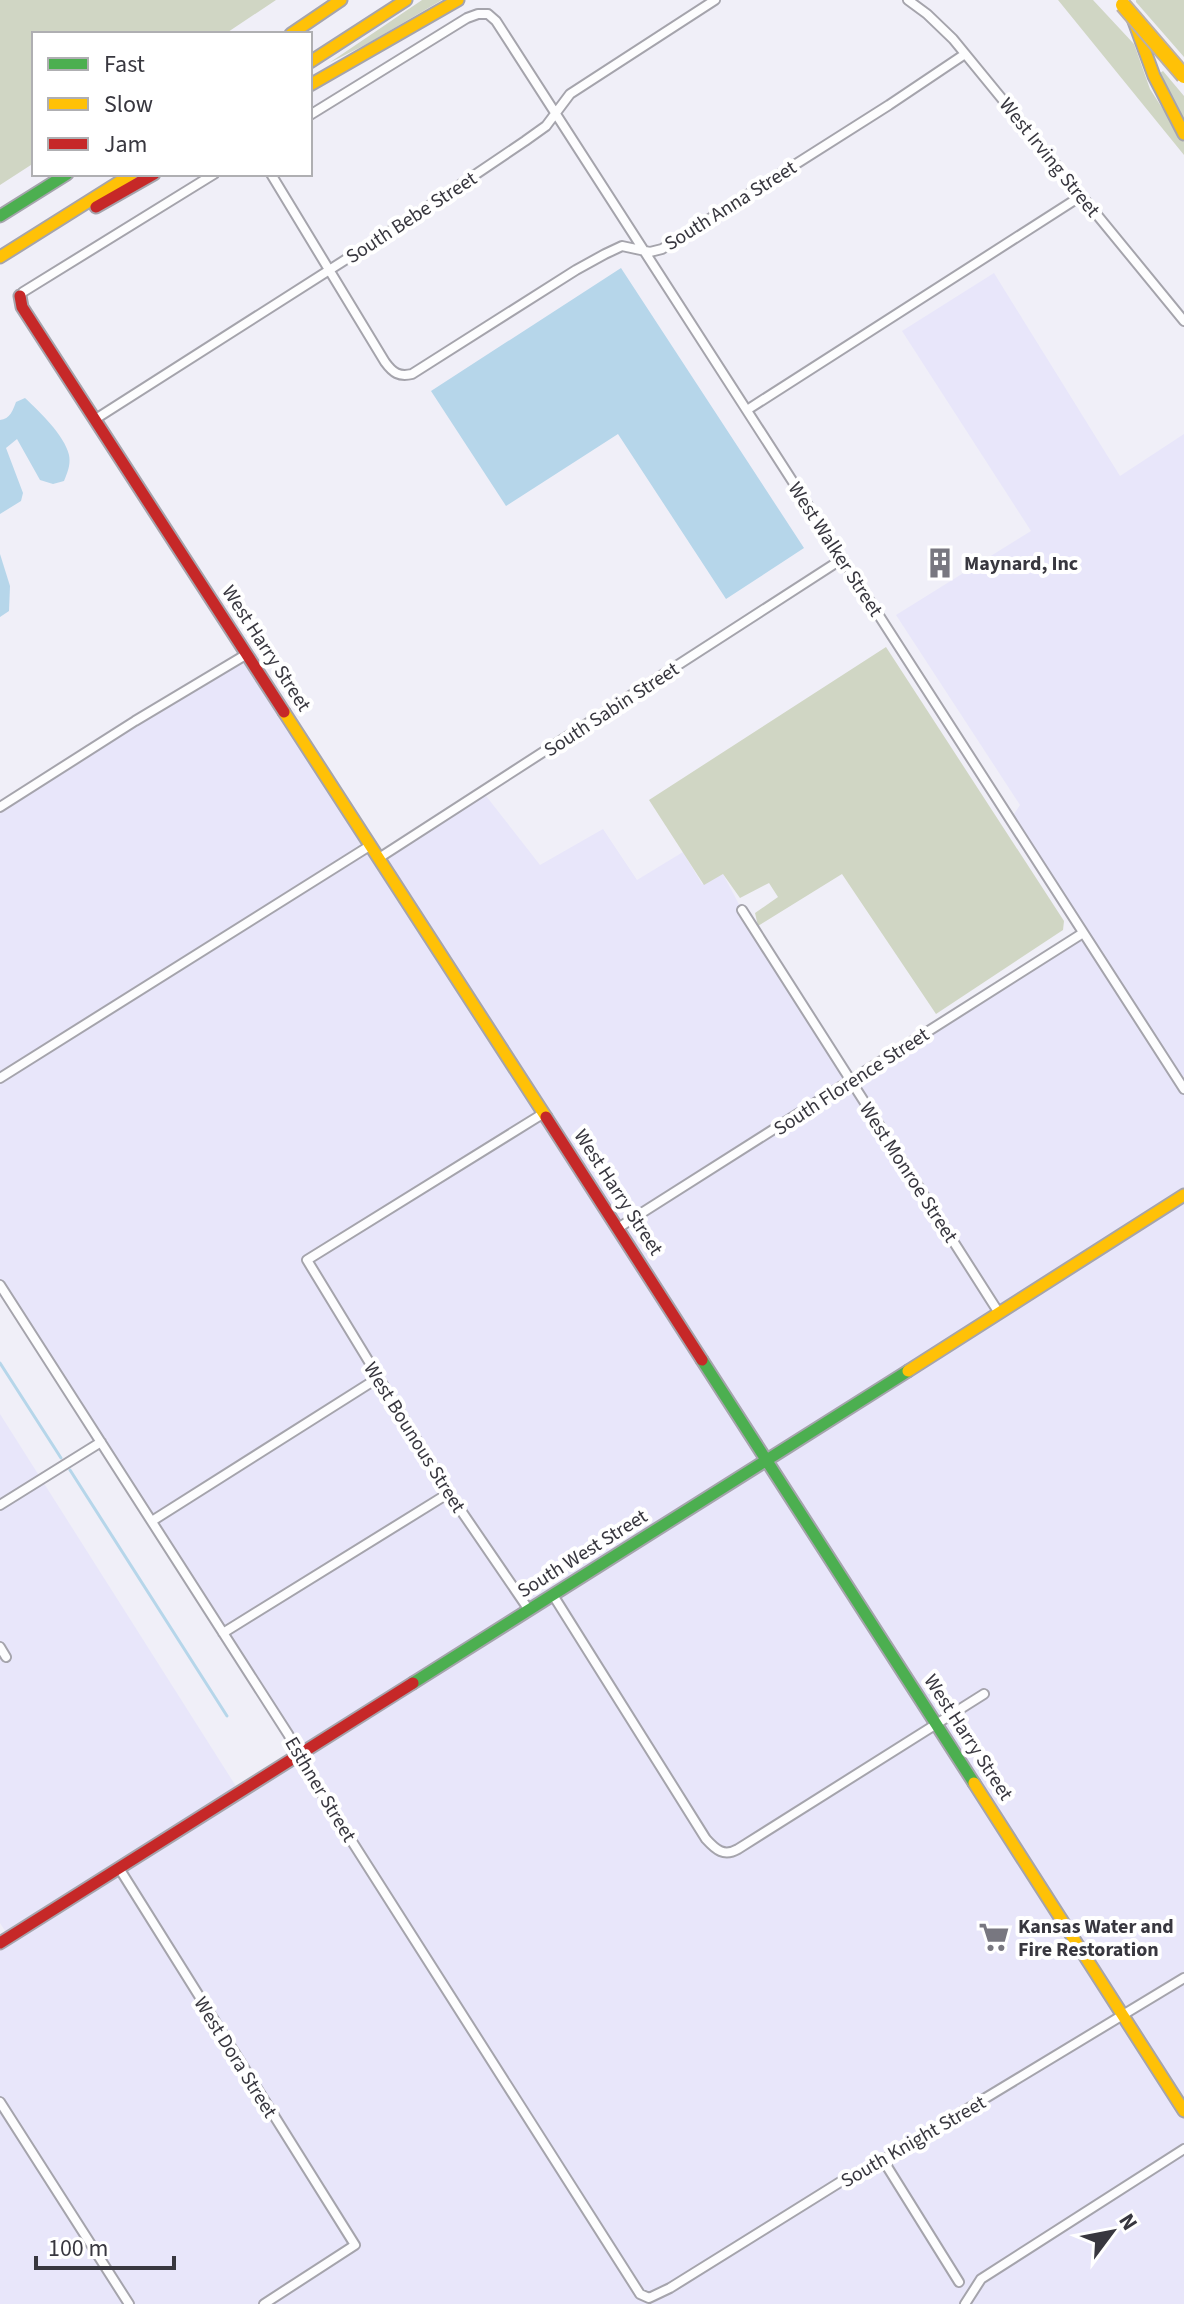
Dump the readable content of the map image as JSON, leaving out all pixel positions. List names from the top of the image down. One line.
{"streets":{"main road":["West Harry Street","South West Street"],"street":["West Irving Street","South Anna Street","South Bebe Street","West Walker Street","South Sabin Street","South Florence Street","West Monroe Street","West Bounous Street","Esthner Street","West Dora Street","South Knight Street"]},"crossings":[["West Irving Street","South Anna Street"],["South Anna Street","South Bebe Street"],["South Anna Street","West Walker Street"],["South Bebe Street","West Walker Street"],["South Bebe Street","West Harry Street"],["West Walker Street","South Sabin Street"],["West Walker Street","South Florence Street"],["West Harry Street","South Sabin Street"],["West Harry Street","South Florence Street"],["West Harry Street","West Bounous Street"],["West Harry Street","South West Street"],["West Harry Street","South Knight Street"],["South Florence Street","West Monroe Street"],["West Monroe Street","South West Street"],["West Bounous Street","South West Street"],["South West Street","Esthner Street"],["South West Street","West Dora Street"],["Esthner Street","South Knight Street"]],"places":{"building":["Maynard, Inc"],"supermarket":["Kansas Water and Fire Restoration"]},"legend":["Fast","Slow","Jam"],"scale_bar":"100 m","north":"top right"}
